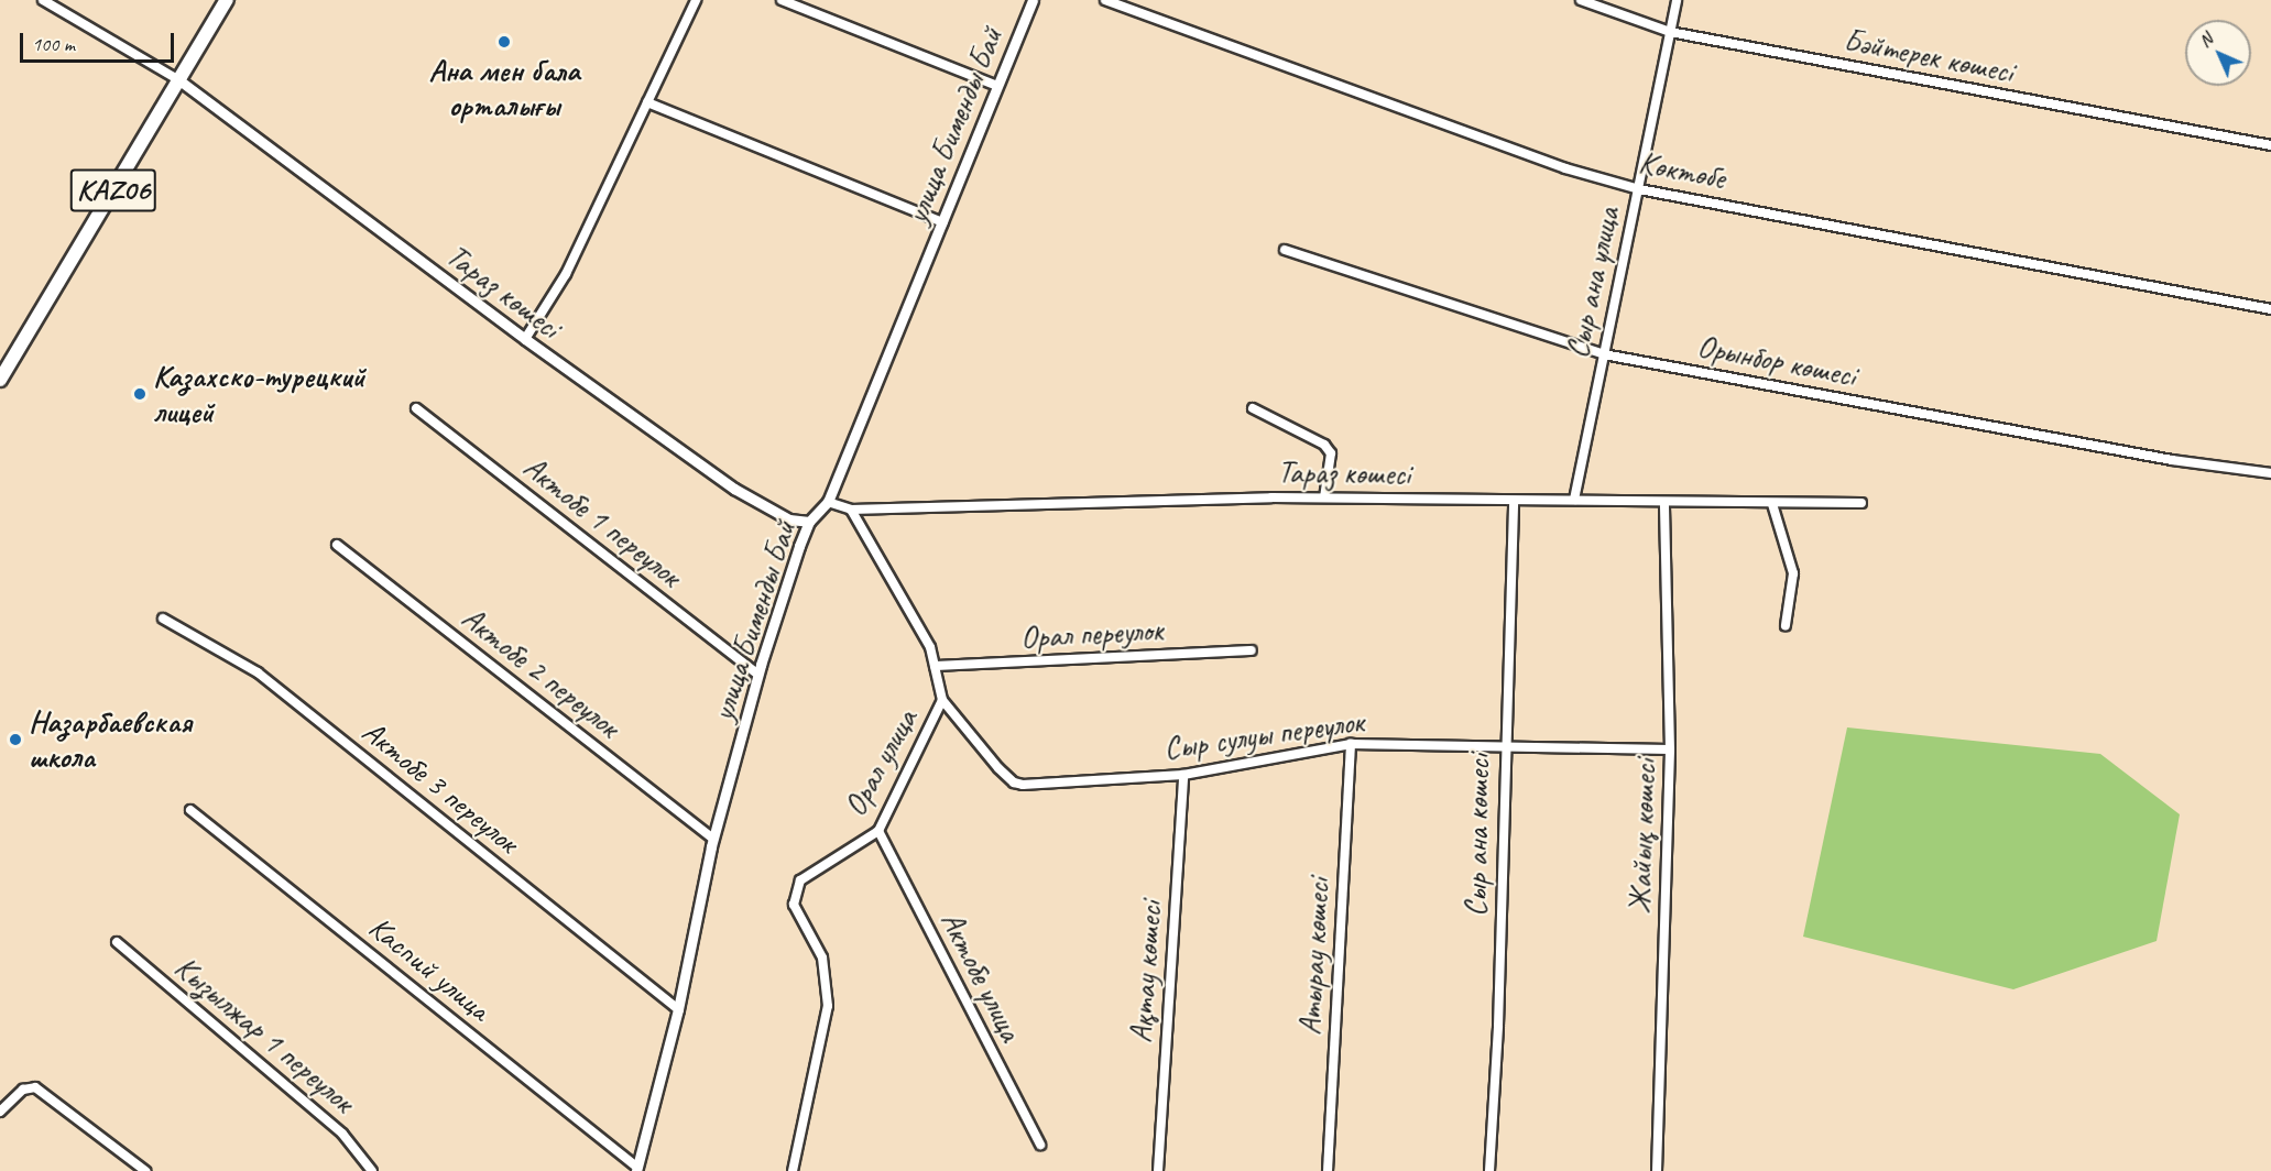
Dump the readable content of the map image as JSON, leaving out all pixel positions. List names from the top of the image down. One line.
{"streets":{"main road":["KAZ06"],"street":["Бәйтерек көшесі","улица Бименды Бай","Көктөбе","Сыр ана улица","Тараз көшесі","Орынбор көшесі","Актобе 1 переулок","Орал переулок","Актобе 2 переулок","Сыр сулуы переулок","Орал улица","Актобе 3 переулок","Сыр ана көшесі","Жайық көшесі","Атырау көшесі","Каспий улица","Ақтау көшесі","Актобе улица","Кызылжар 1 переулок"]},"crossings":[["Бәйтерек көшесі","Сыр ана улица"],["улица Бименды Бай","Тараз көшесі"],["улица Бименды Бай","Актобе 1 переулок"],["улица Бименды Бай","Актобе 2 переулок"],["улица Бименды Бай","Актобе 3 переулок"],["улица Бименды Бай","Каспий улица"],["Көктөбе","Сыр ана улица"],["KAZ06","Тараз көшесі"],["Сыр ана улица","Тараз көшесі"],["Сыр ана улица","Орынбор көшесі"],["Тараз көшесі","Орал улица"],["Тараз көшесі","Сыр ана көшесі"],["Тараз көшесі","Жайық көшесі"],["Орал переулок","Орал улица"],["Сыр сулуы переулок","Орал улица"],["Сыр сулуы переулок","Сыр ана көшесі"],["Сыр сулуы переулок","Жайық көшесі"],["Сыр сулуы переулок","Атырау көшесі"],["Сыр сулуы переулок","Ақтау көшесі"],["Орал улица","Актобе улица"]],"places":["Ана мен бала орталығы","Казахско-турецкий лицей","Назарбаевская школа"],"scale_bar":"100 m","north":"top left"}
